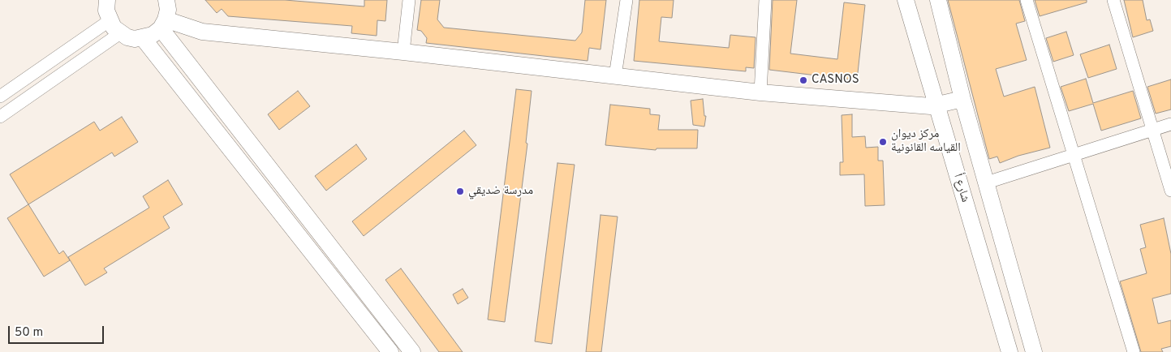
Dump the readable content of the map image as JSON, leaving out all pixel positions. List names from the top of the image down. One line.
{"streets":{"street":["شارع أ"]},"places":["CASNOS","مركز ديوان القياسه القانونية","مدرسة ضديقي"],"scale_bar":"50 m"}
